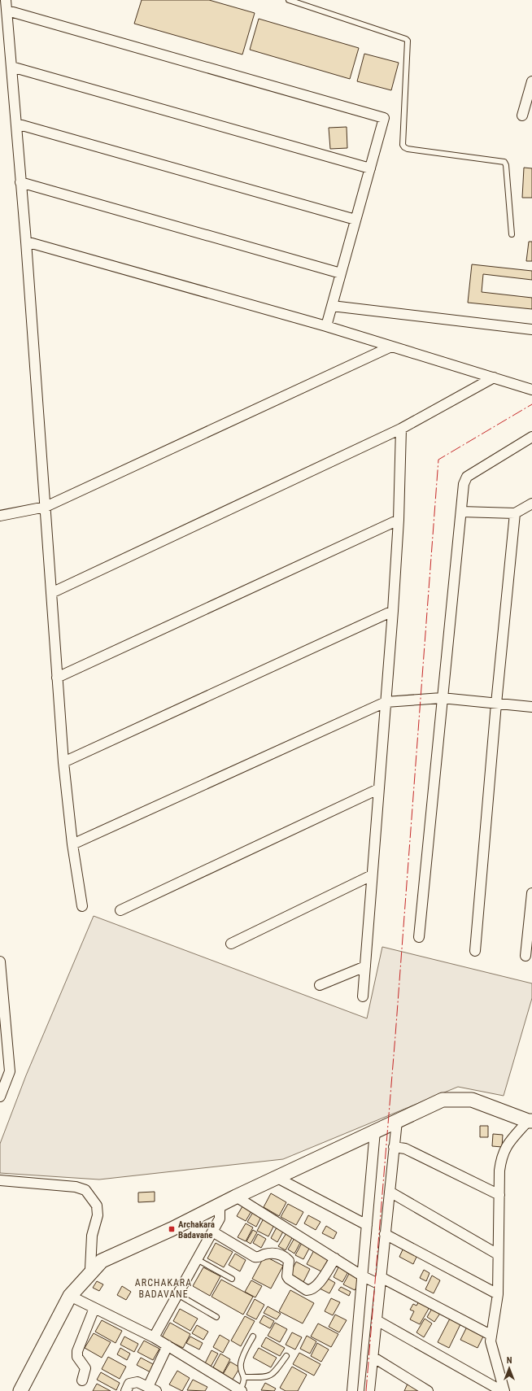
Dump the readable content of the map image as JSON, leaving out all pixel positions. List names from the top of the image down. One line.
{"districts":["ARCHAKARA BADAVANE"],"places":{"transit":["Archakara Badavane"]},"north":"top"}
